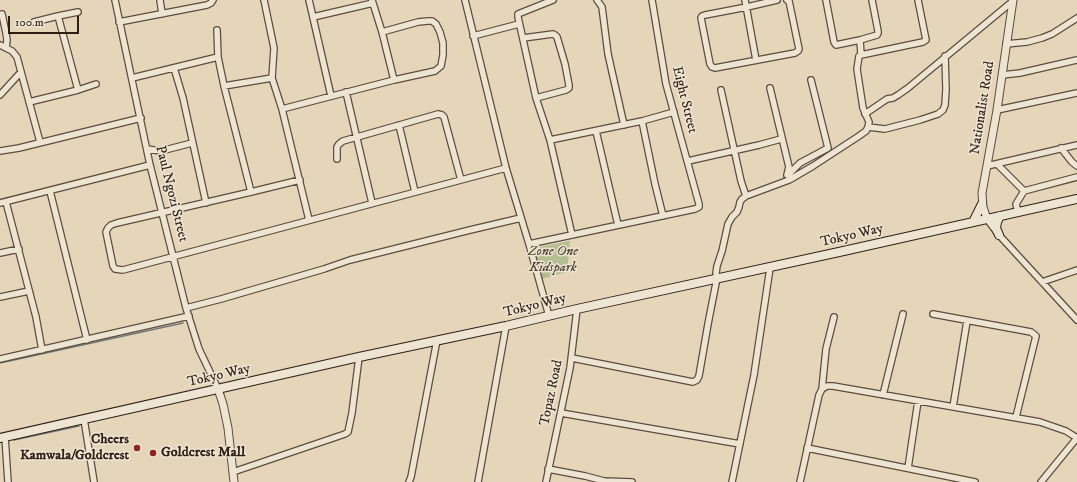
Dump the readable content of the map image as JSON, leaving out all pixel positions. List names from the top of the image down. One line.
{"streets":{"main road":["Tokyo Way"],"street":["Eight Street","Nationalist Road","Paul Ngozi Street","Topaz Road"]},"crossings":[["Paul Ngozi Street","Tokyo Way"],["Tokyo Way","Topaz Road"]],"parks":["Zone One Kidspark"],"places":["Cheers Kamwala/Goldcrest","Goldcrest Mall"],"scale_bar":"100 m"}
